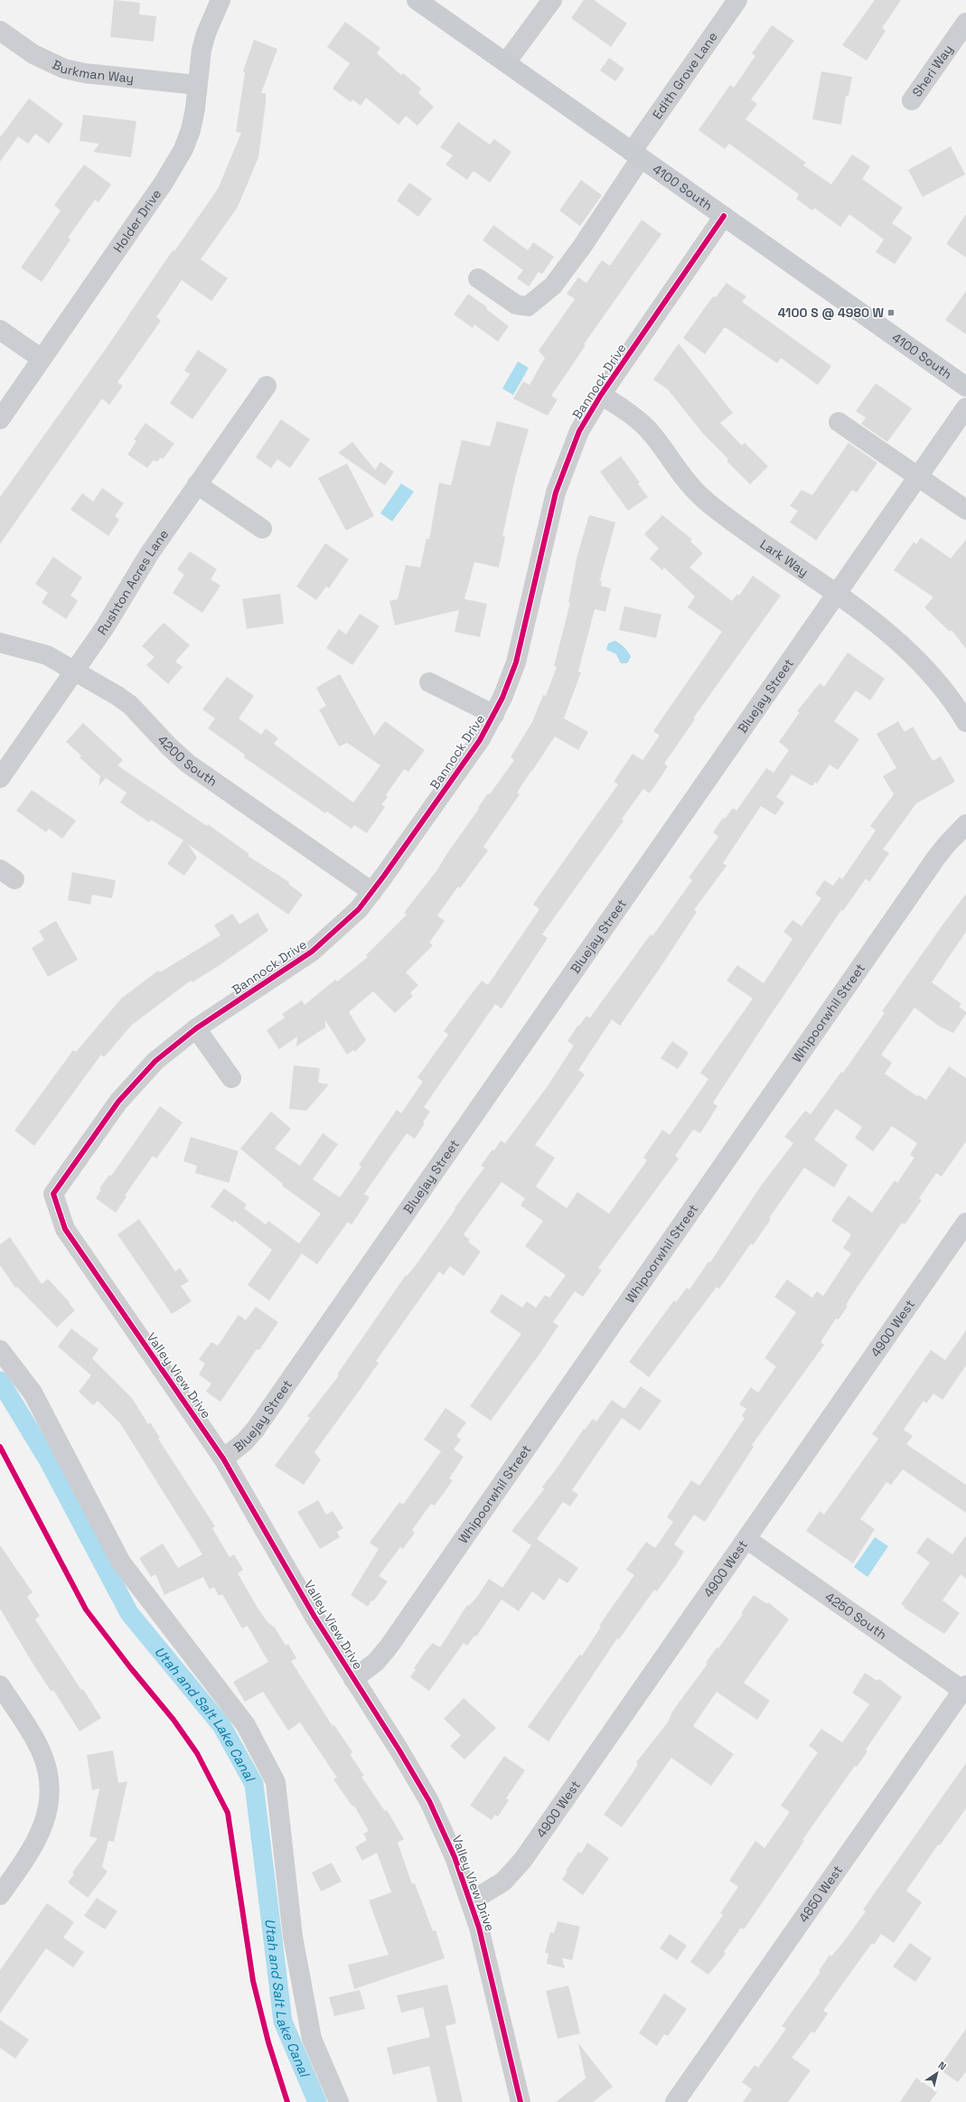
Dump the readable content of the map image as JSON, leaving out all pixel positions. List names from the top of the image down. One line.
{"streets":{"main road":["4100 South"],"street":["Burkman Way","Sheri Way","Edith Grove Lane","Holder Drive","Bannock Drive","Lark Way","Rushton Acres Lane","Bluejay Street","4200 South","Whipoorwhil Street","4900 West","Valley View Drive","4250 South","4850 West"]},"crossings":[["Burkman Way","Holder Drive"],["Edith Grove Lane","4100 South"],["4100 South","Bannock Drive"],["Bannock Drive","Lark Way"],["Bannock Drive","4200 South"],["Bannock Drive","Valley View Drive"],["Lark Way","Bluejay Street"],["Rushton Acres Lane","4200 South"],["Bluejay Street","Valley View Drive"],["Whipoorwhil Street","Valley View Drive"],["4900 West","Valley View Drive"],["4900 West","4250 South"],["4250 South","4850 West"]],"water":["Utah and Salt Lake Canal"],"places":{"transit":["4100 S @ 4980 W"]},"north":"top right"}
